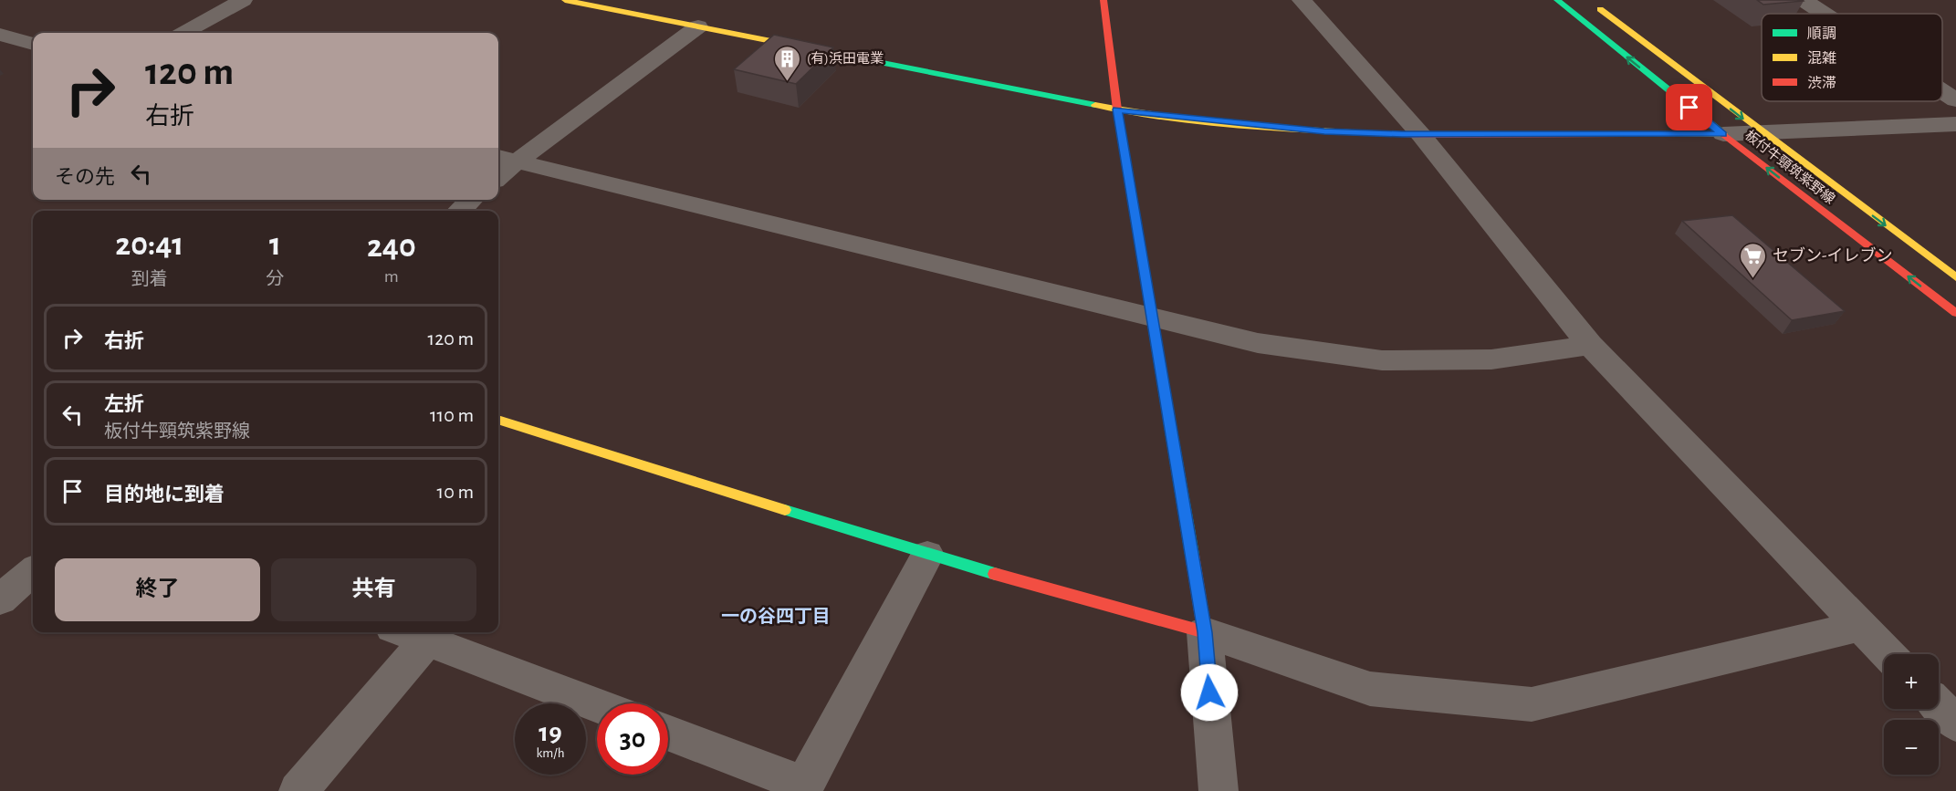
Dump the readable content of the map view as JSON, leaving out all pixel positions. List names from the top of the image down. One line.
{"streets":{"street":["板付牛頸筑紫野線"]},"districts":["一の谷四丁目"],"places":{"building":["(有)浜田電業"],"supermarket":["セブン-イレブン"]},"legend":["順調","混雑","渋滞"],"page":{"turn":["120 m","右折"],"then":"その先","eta":["20:41","到着","1","分","240","m"],"list":[{"name":"右折","value":"120 m"},{"name":"左折","note":"板付牛頸筑紫野線","value":"110 m"},{"name":"目的地に到着","value":"10 m"}],"buttons":["終了","共有"],"map_buttons":["+","−"],"speed":"19 km/h","limit":"30"}}
